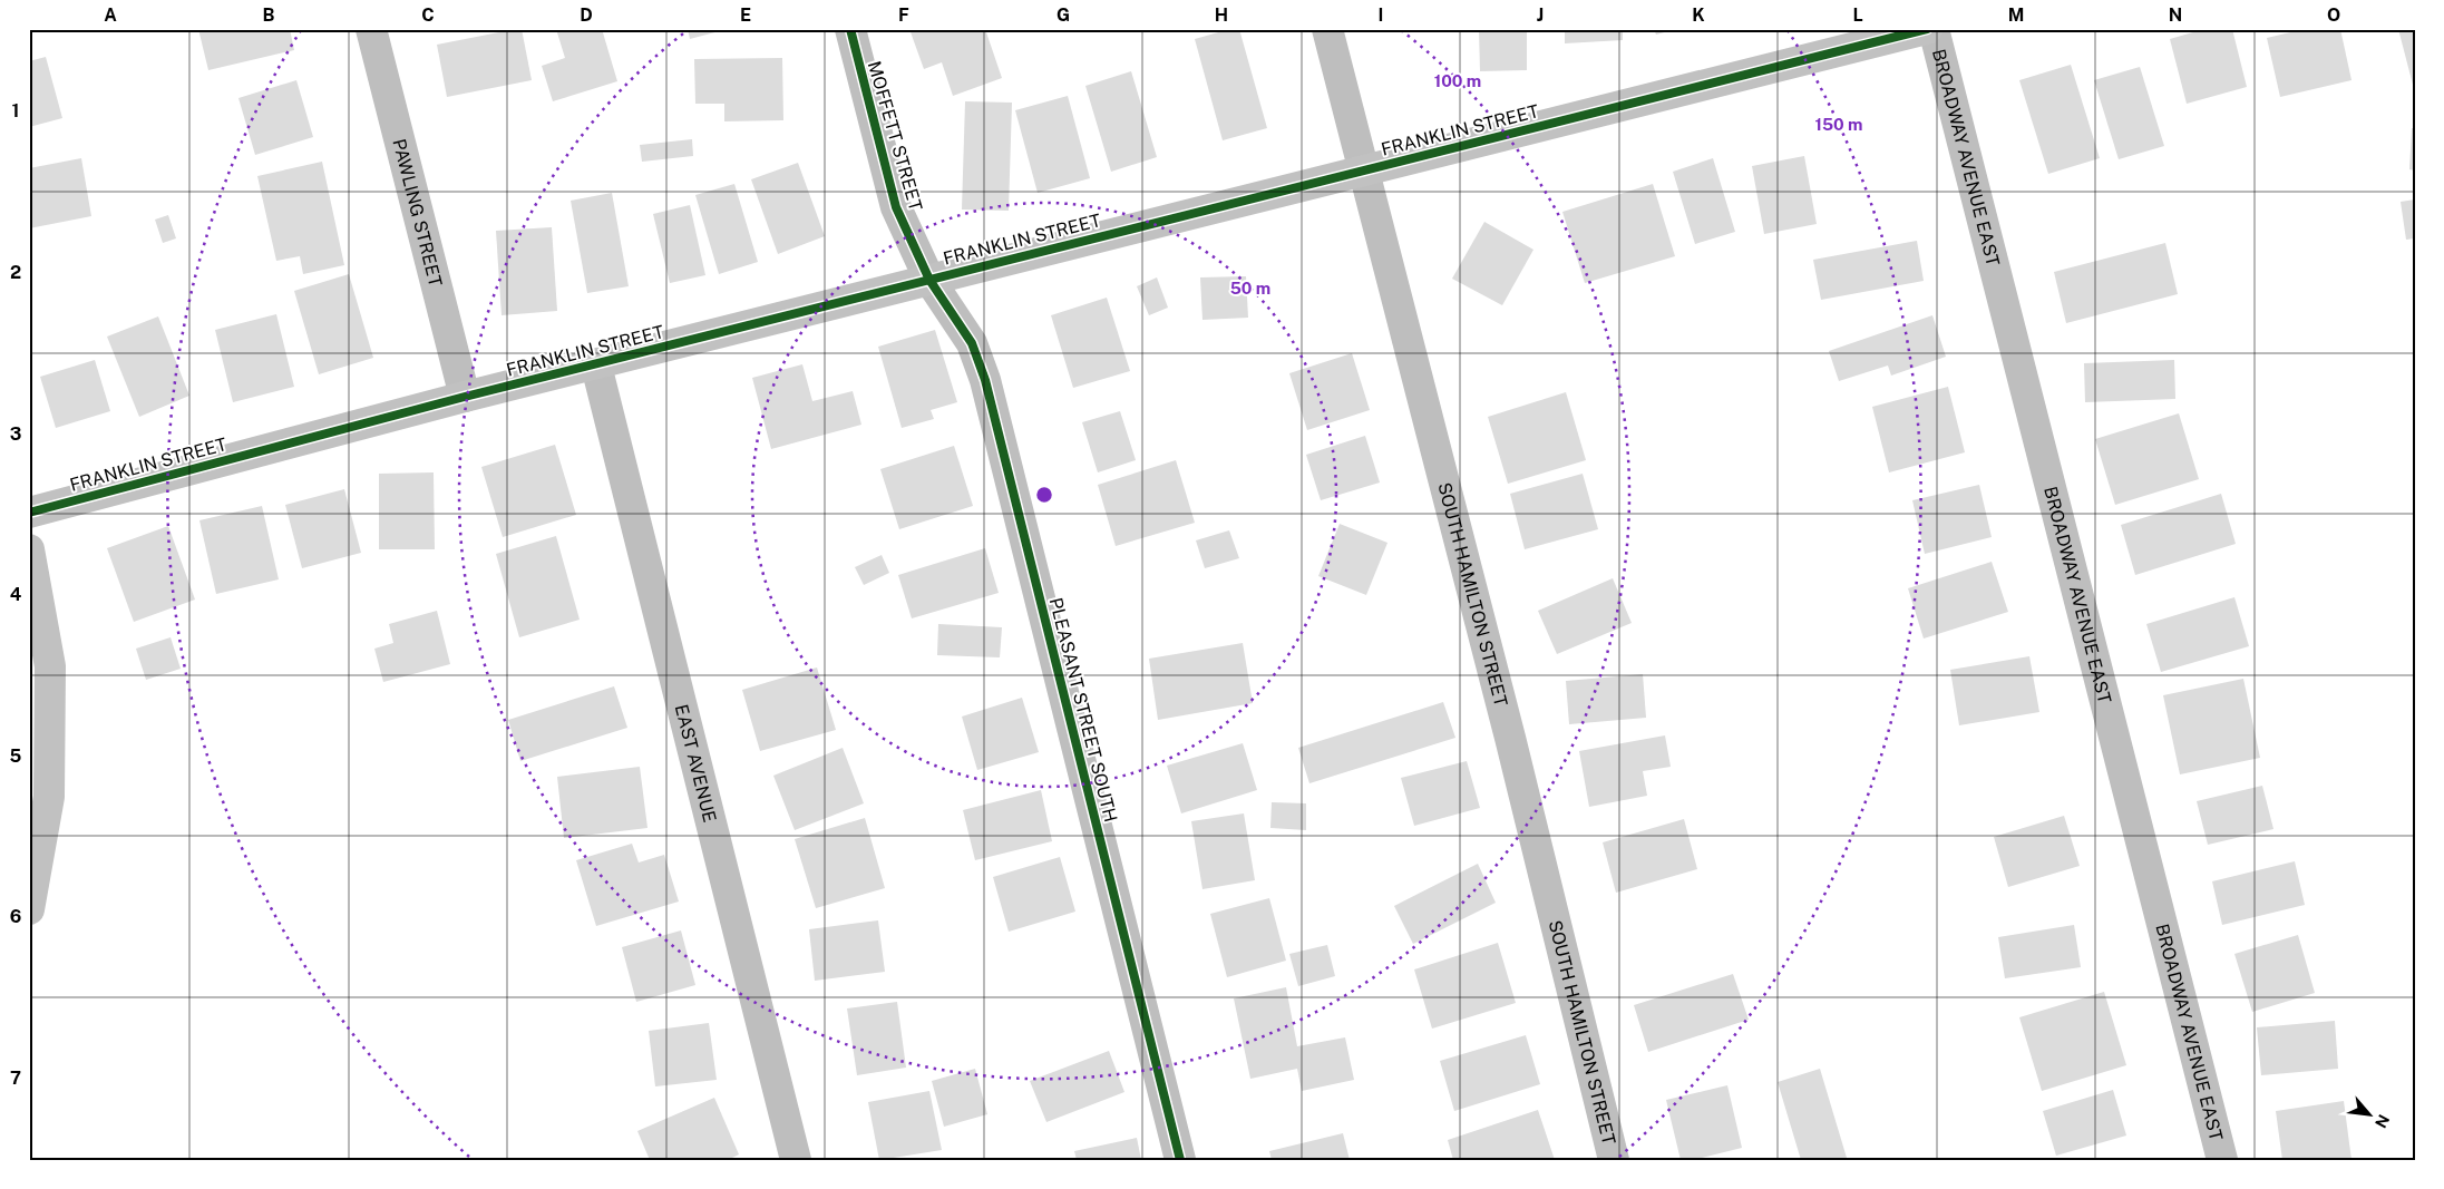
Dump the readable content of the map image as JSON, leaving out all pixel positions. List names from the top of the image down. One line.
{"streets":{"street":["FRANKLIN STREET","MOFFETT STREET","BROADWAY AVENUE EAST","PAWLING STREET","SOUTH HAMILTON STREET","PLEASANT STREET SOUTH","EAST AVENUE"]},"crossings":[["FRANKLIN STREET","MOFFETT STREET"],["FRANKLIN STREET","PAWLING STREET"],["FRANKLIN STREET","SOUTH HAMILTON STREET"],["FRANKLIN STREET","PLEASANT STREET SOUTH"],["FRANKLIN STREET","EAST AVENUE"],["MOFFETT STREET","PLEASANT STREET SOUTH"]],"north":"bottom right","grid":{"columns":["A","B","C","D","E","F","G","H","I","J","K","L","M","N","O"],"rows":["1","2","3","4","5","6","7"]},"rings":["100 m","150 m","50 m"]}
